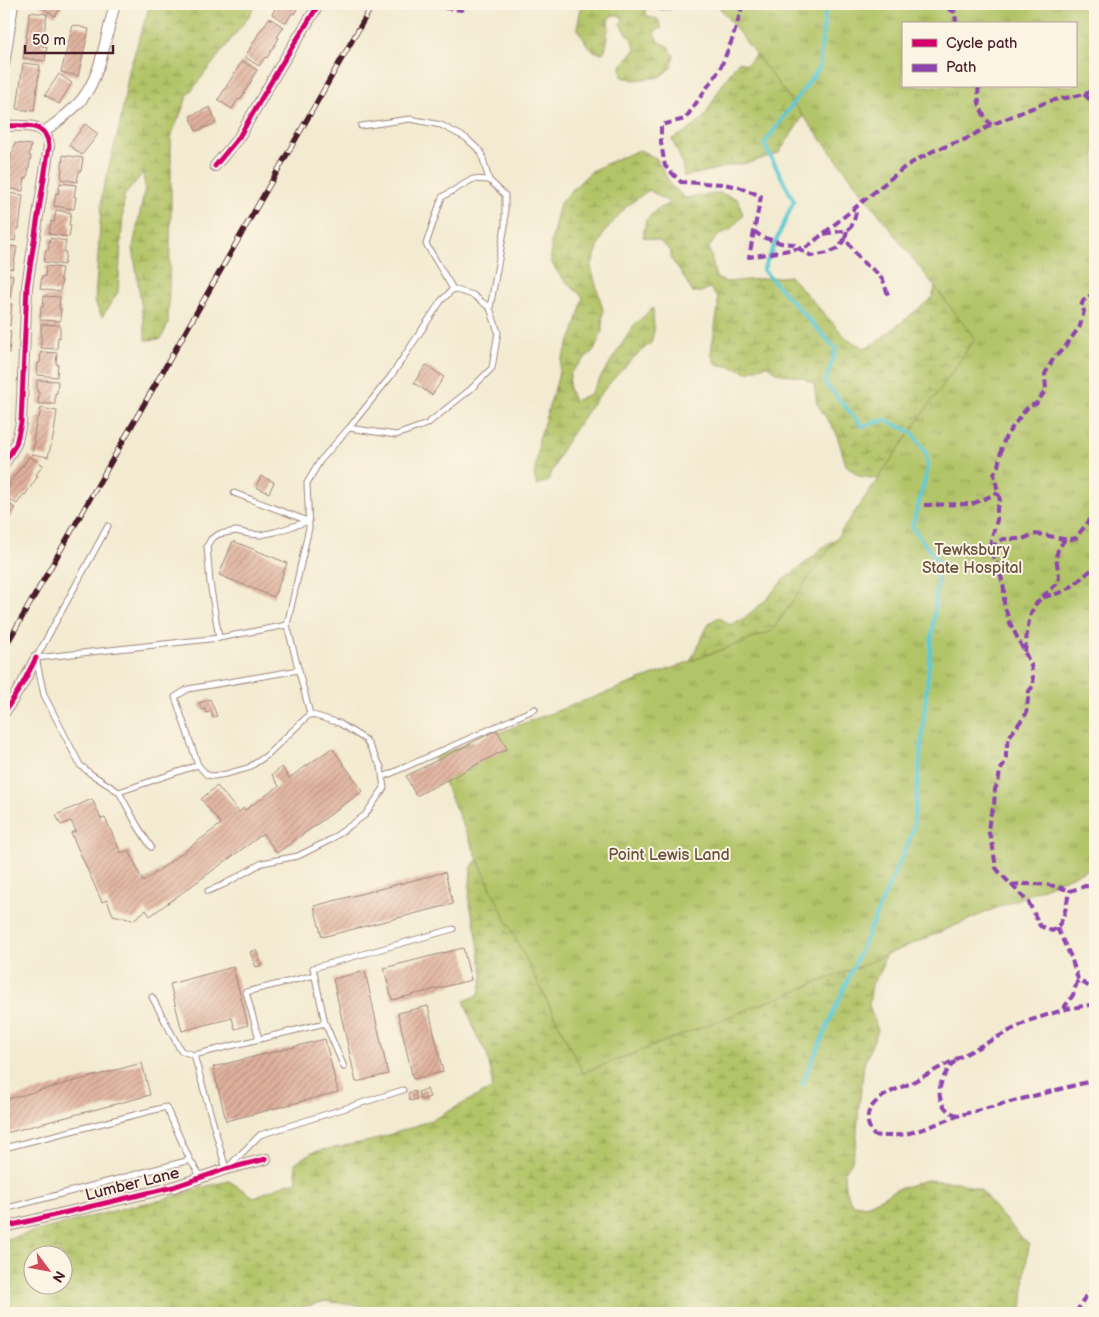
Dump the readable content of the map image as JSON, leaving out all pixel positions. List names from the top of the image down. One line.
{"streets":{"street":["Lumber Lane"]},"parks":["Tewksbury State Hospital","Point Lewis Land"],"legend":["Cycle path","Path"],"scale_bar":"50 m","north":"bottom right"}
